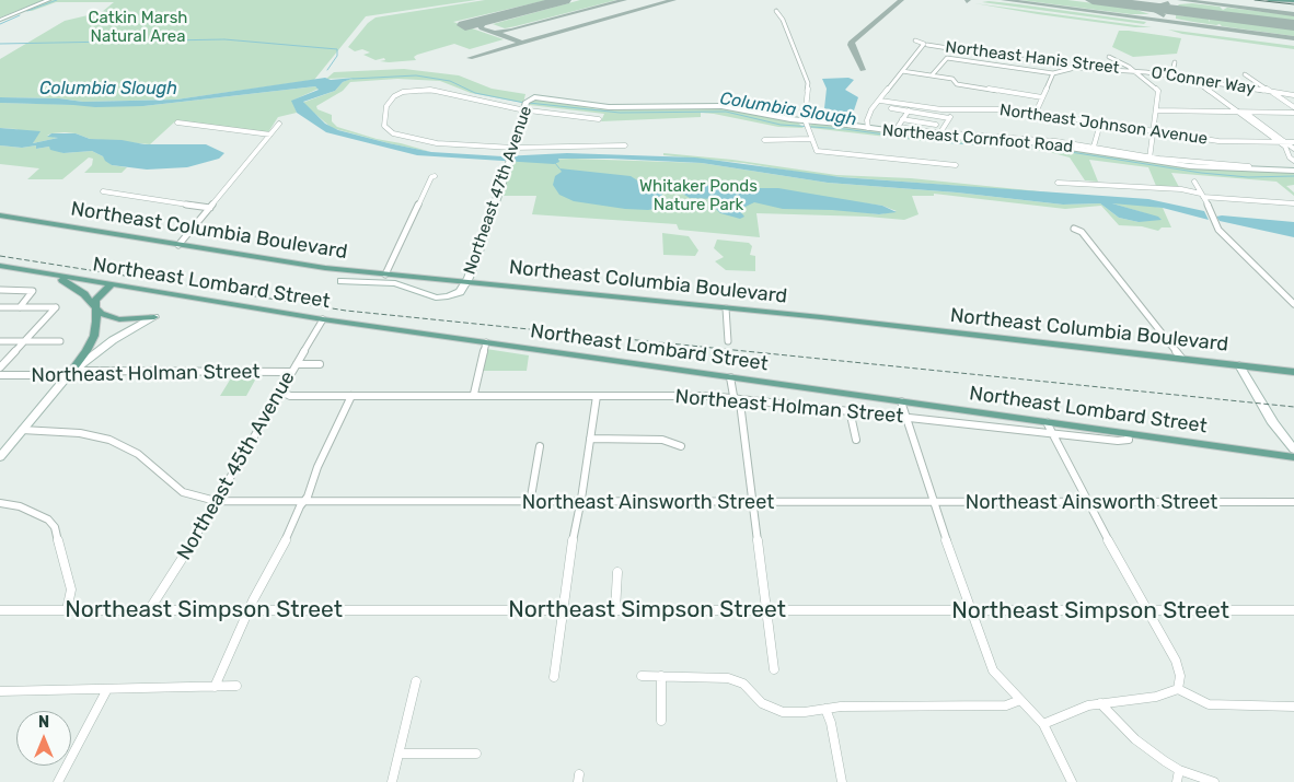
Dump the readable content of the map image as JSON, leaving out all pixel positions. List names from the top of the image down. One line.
{"streets":{"main road":["Northeast Columbia Boulevard","Northeast Lombard Street"],"street":["Northeast Hanis Street","O'Conner Way","Northeast Johnson Avenue","Northeast Cornfoot Road","Northeast 47th Avenue","Northeast Holman Street","Northeast 45th Avenue","Northeast Ainsworth Street","Northeast Simpson Street"]},"crossings":[["Northeast Hanis Street","O'Conner Way"],["Northeast Cornfoot Road","Northeast 47th Avenue"],["Northeast 47th Avenue","Northeast Columbia Boulevard"],["Northeast Lombard Street","Northeast Holman Street"],["Northeast Lombard Street","Northeast 45th Avenue"],["Northeast Holman Street","Northeast 45th Avenue"],["Northeast 45th Avenue","Northeast Ainsworth Street"],["Northeast 45th Avenue","Northeast Simpson Street"]],"water":["Columbia Slough"],"parks":["Catkin Marsh Natural Area","Whitaker Ponds Nature Park"],"north":"top"}
